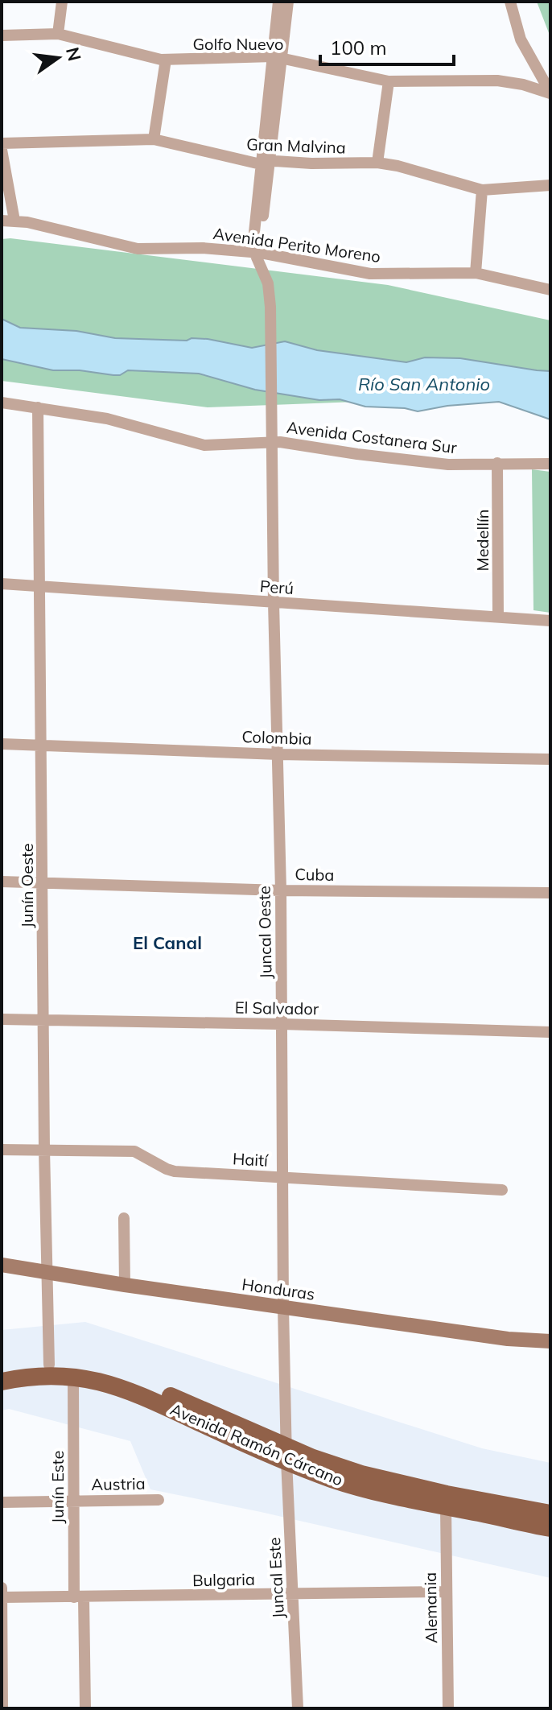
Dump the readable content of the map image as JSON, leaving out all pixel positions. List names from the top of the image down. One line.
{"streets":{"main road":["Honduras","Avenida Ramón Cárcano"],"street":["Golfo Nuevo","Gran Malvina","Avenida Perito Moreno","Avenida Costanera Sur","Medellín","Perú","Colombia","Cuba","Junín Oeste","Juncal Oeste","El Salvador","Haití","Austria","Junín Este","Juncal Este","Bulgaria","Alemania"]},"crossings":[["Avenida Perito Moreno","Juncal Oeste"],["Avenida Costanera Sur","Medellín"],["Avenida Costanera Sur","Junín Oeste"],["Avenida Costanera Sur","Juncal Oeste"],["Medellín","Perú"],["Perú","Junín Oeste"],["Perú","Juncal Oeste"],["Colombia","Junín Oeste"],["Colombia","Juncal Oeste"],["Cuba","Junín Oeste"],["Cuba","Juncal Oeste"],["Junín Oeste","El Salvador"],["Junín Oeste","Haití"],["Junín Oeste","Honduras"],["Junín Oeste","Avenida Ramón Cárcano"],["Juncal Oeste","El Salvador"],["Juncal Oeste","Haití"],["Juncal Oeste","Honduras"],["Juncal Oeste","Avenida Ramón Cárcano"],["Juncal Oeste","Juncal Este"],["Avenida Ramón Cárcano","Junín Este"],["Avenida Ramón Cárcano","Juncal Este"],["Avenida Ramón Cárcano","Alemania"],["Austria","Junín Este"],["Junín Este","Bulgaria"],["Juncal Este","Bulgaria"],["Bulgaria","Alemania"]],"districts":["El Canal"],"water":["Río San Antonio"],"scale_bar":"100 m","north":"right"}
